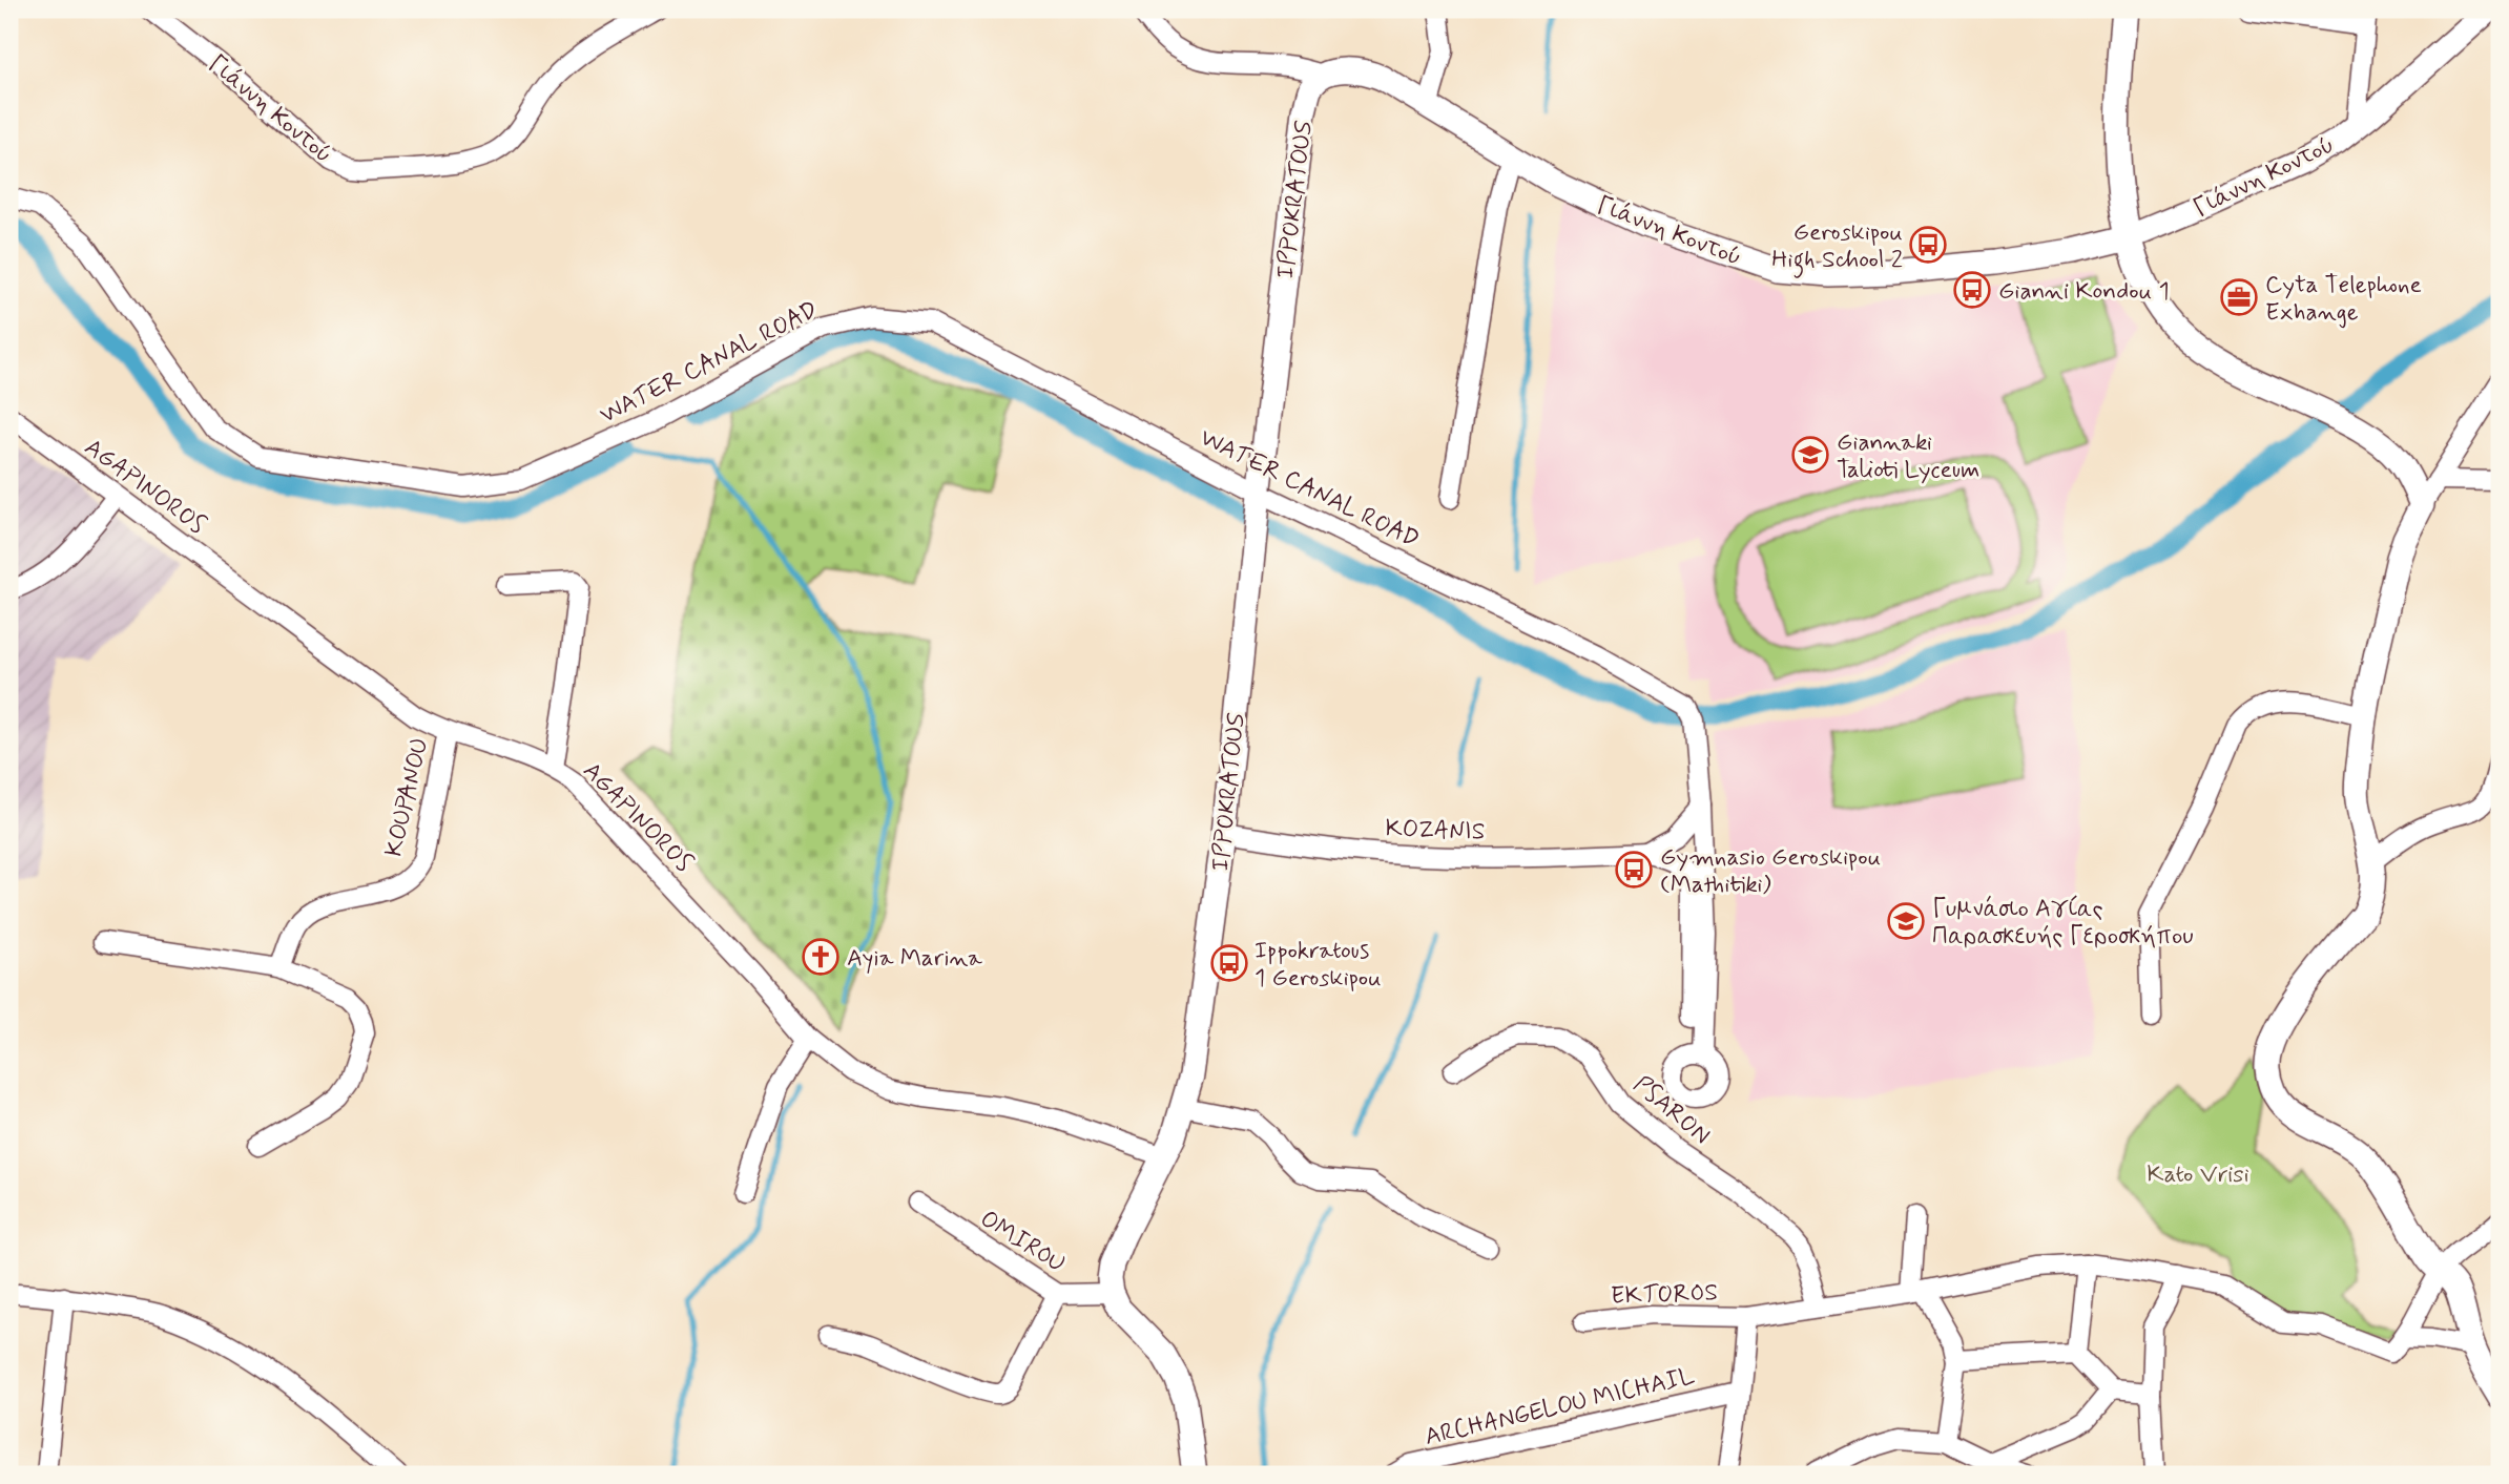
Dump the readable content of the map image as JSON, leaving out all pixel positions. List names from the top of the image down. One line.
{"streets":{"street":["Γιάννη Κοντού","IPPOKRATOUS","WATER CANAL ROAD","AGAPINOROS","KOUPANOU","KOZANIS","PSARON","OMIROU","EKTOROS","ARCHANGELOU MICHAIL"]},"crossings":[["Γιάννη Κοντού","IPPOKRATOUS"],["IPPOKRATOUS","WATER CANAL ROAD"],["IPPOKRATOUS","AGAPINOROS"],["IPPOKRATOUS","KOZANIS"],["IPPOKRATOUS","OMIROU"],["WATER CANAL ROAD","KOZANIS"],["AGAPINOROS","KOUPANOU"],["PSARON","EKTOROS"]],"parks":["Kato Vrisi"],"places":{"bus stop":["Geroskipou High School 2","Gianni Kondou 1","Gymnasio Geroskipou (Mathitiki)","Ippokratous 1 Geroskipou"],"office":["Cyta Telephone Exhange"],"school or university":["Giannaki Talioti Lyceum","Γυμνάσιο Αγίας Παρασκευής Γεροσκήπου"],"church":["Ayia Marina"]}}
